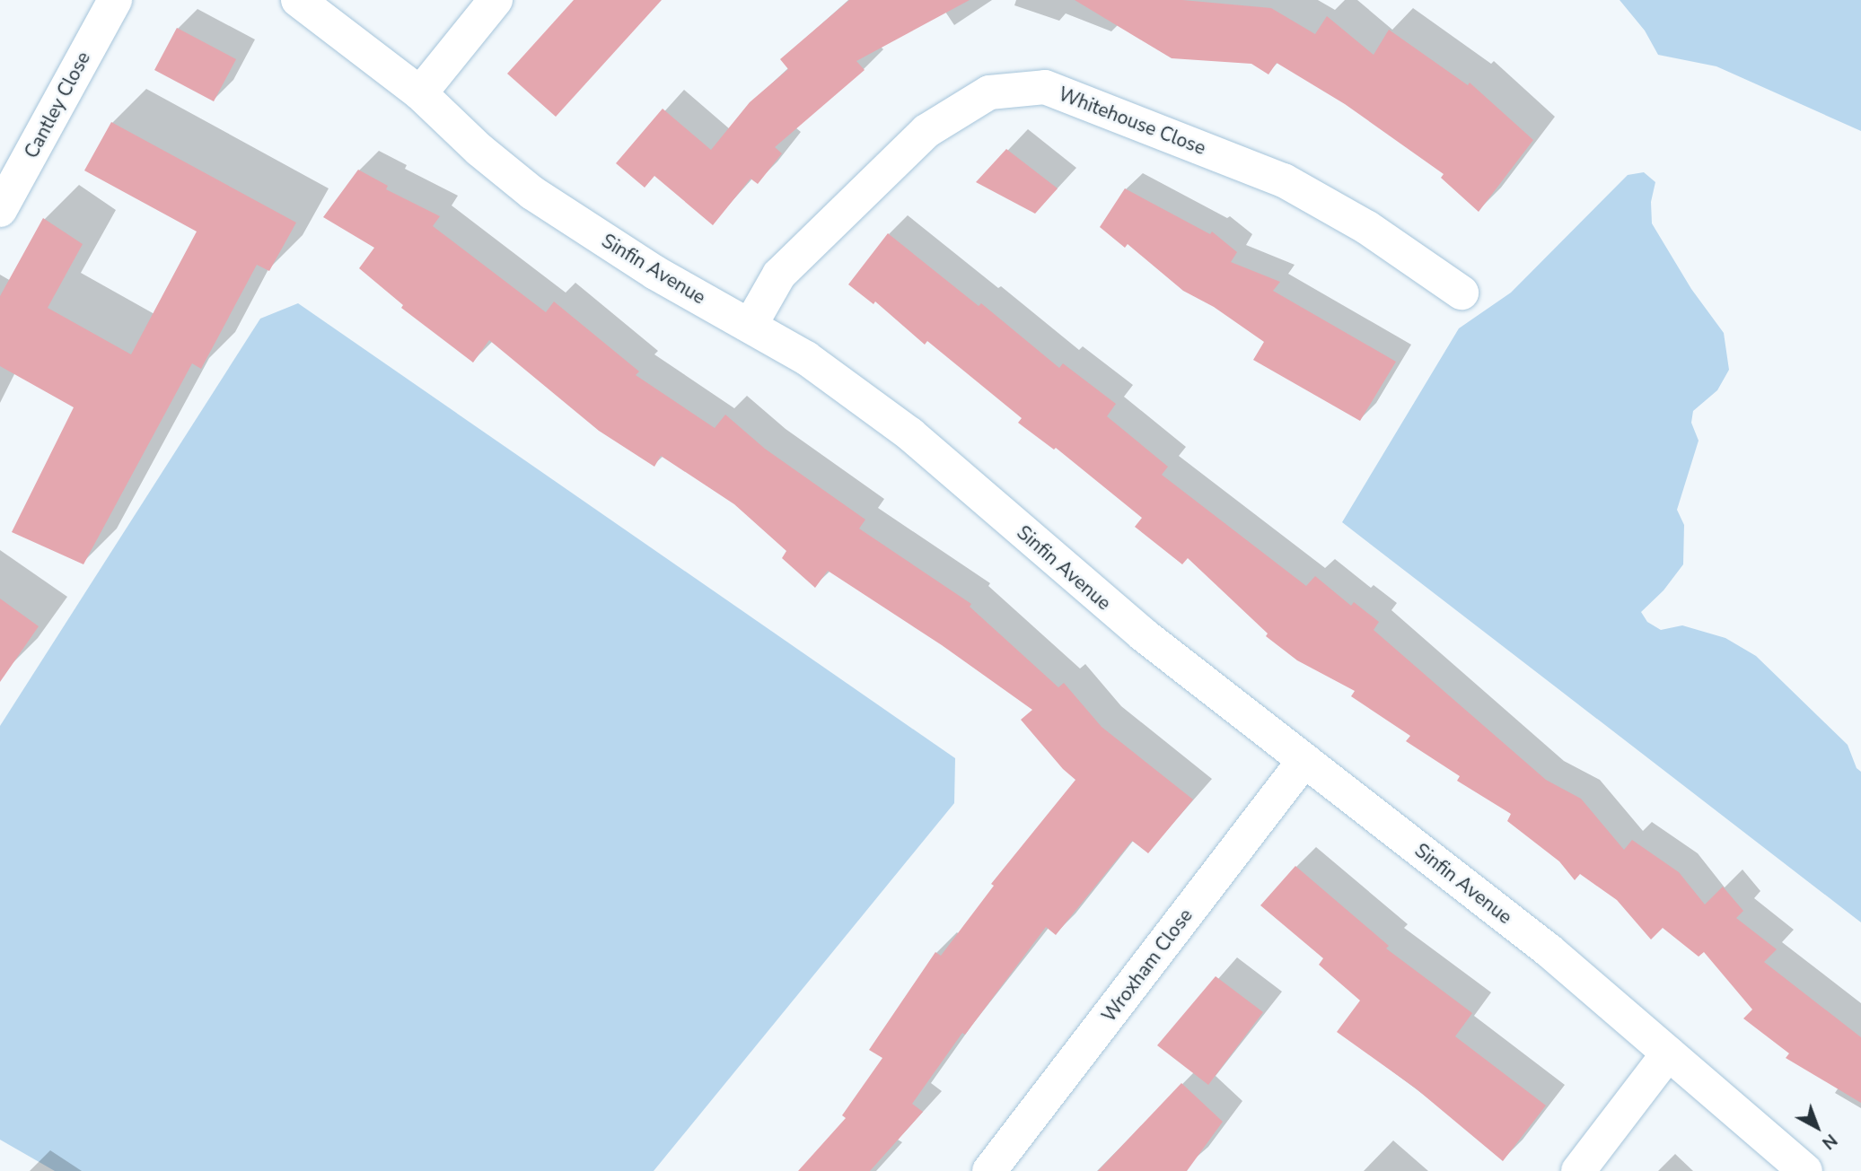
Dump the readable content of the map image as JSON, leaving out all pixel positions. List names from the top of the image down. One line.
{"streets":{"street":["Cantley Close","Whitehouse Close","Sinfin Avenue","Wroxham Close"]},"crossings":[["Whitehouse Close","Sinfin Avenue"],["Sinfin Avenue","Wroxham Close"]],"north":"bottom right"}
